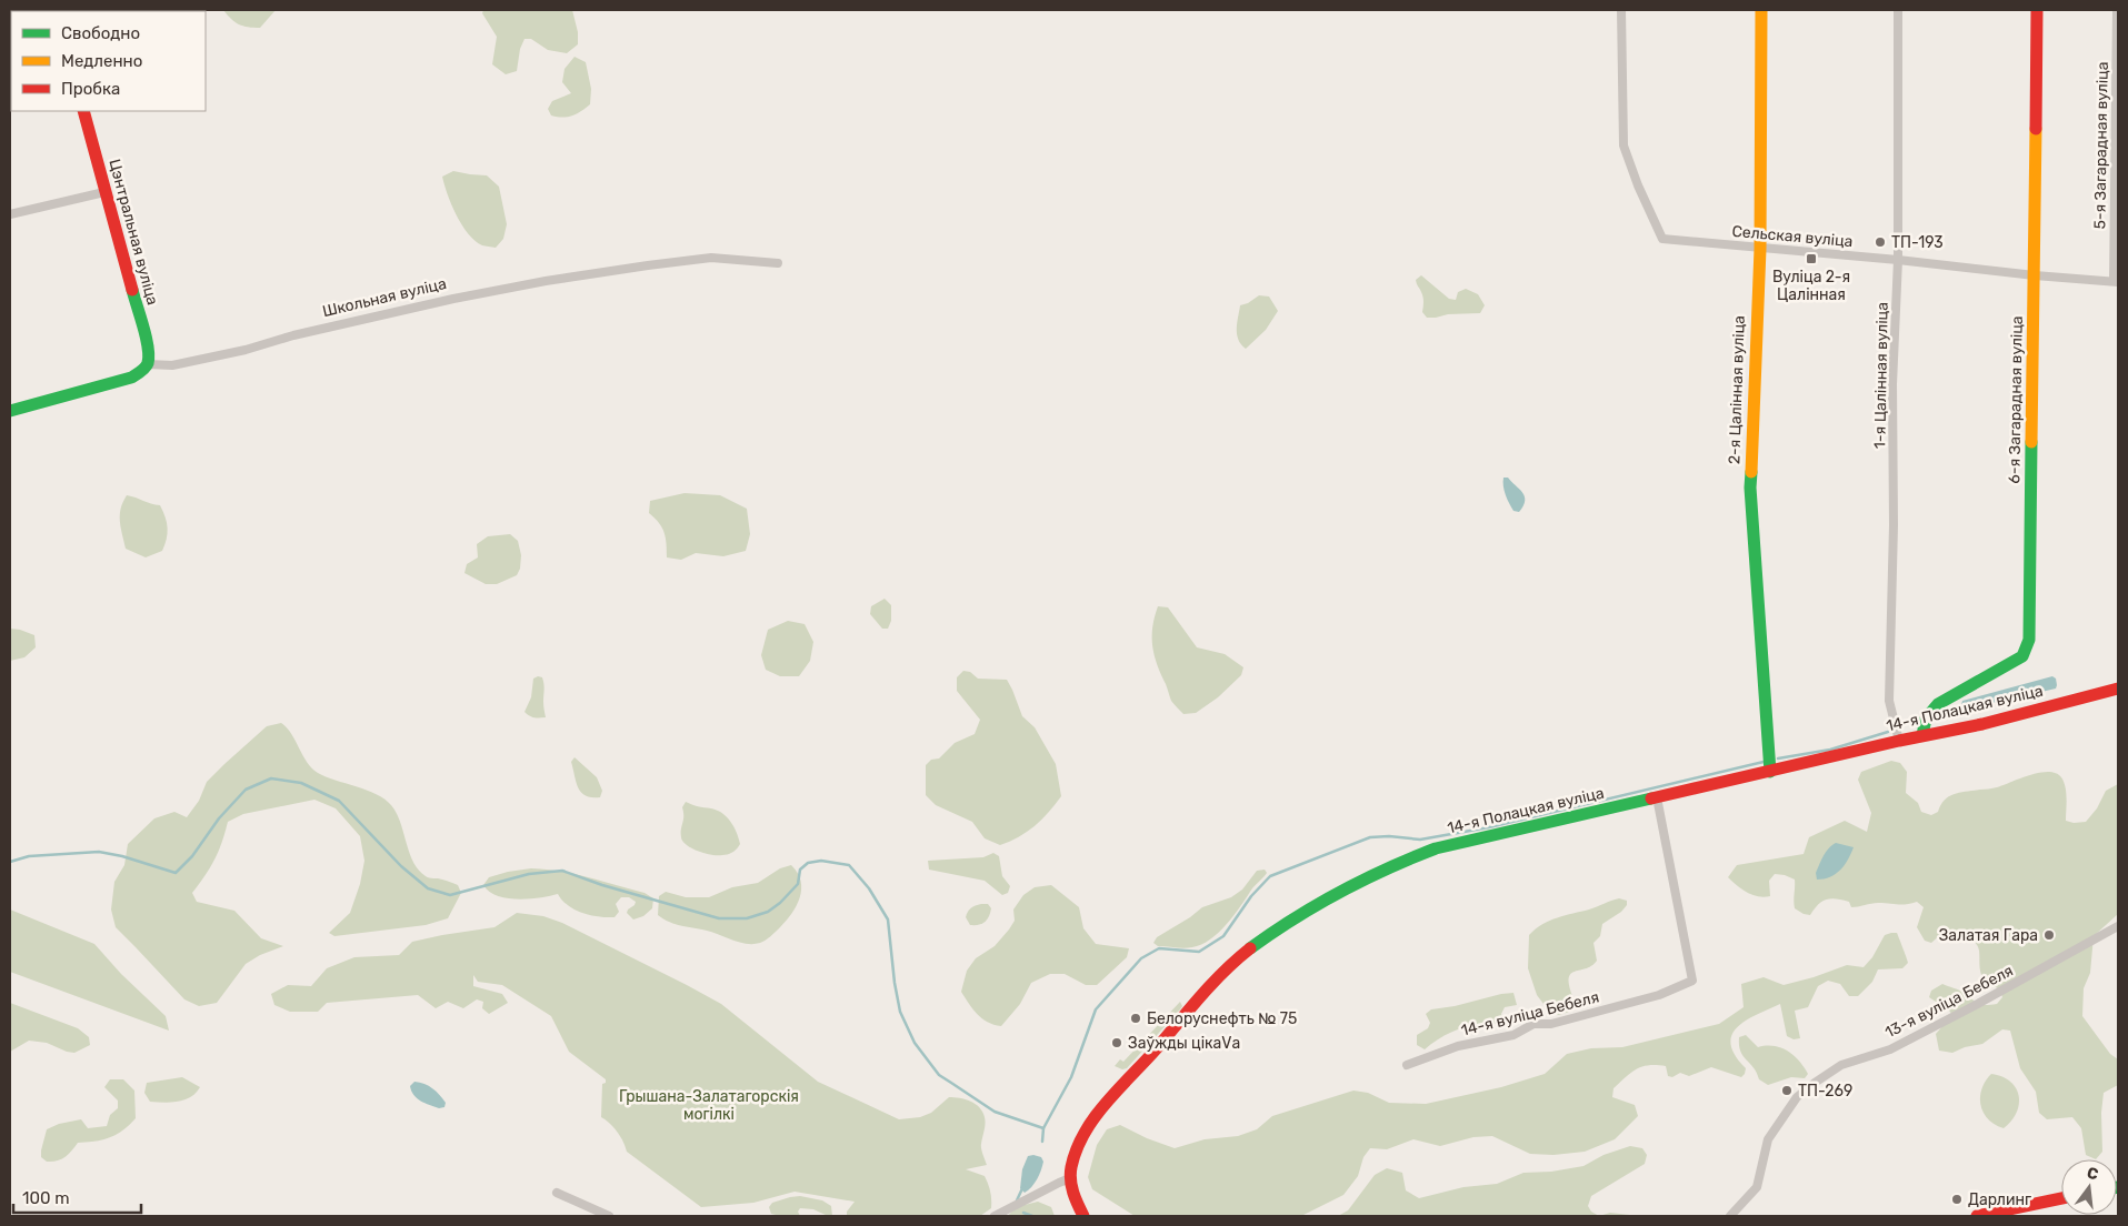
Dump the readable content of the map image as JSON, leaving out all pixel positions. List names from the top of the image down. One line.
{"streets":{"street":["5-я Загарадная вуліца","Цэнтральная вуліца","Сельская вуліца","Школьная вуліца","1-я Цалінная вуліца","2-я Цалінная вуліца","6-я Загарадная вуліца","14-я Полацкая вуліца","13-я вуліца Бебеля","14-я вуліца Бебеля"]},"crossings":[["5-я Загарадная вуліца","Сельская вуліца"],["Цэнтральная вуліца","Школьная вуліца"],["Сельская вуліца","1-я Цалінная вуліца"],["Сельская вуліца","2-я Цалінная вуліца"],["Сельская вуліца","6-я Загарадная вуліца"],["1-я Цалінная вуліца","14-я Полацкая вуліца"],["2-я Цалінная вуліца","14-я Полацкая вуліца"],["6-я Загарадная вуліца","14-я Полацкая вуліца"],["14-я Полацкая вуліца","14-я вуліца Бебеля"]],"parks":["Грышана-Залатагорскія могілкі"],"places":{"other":["ТП-193","Залатая Гара","Белоруснефть № 75","Заўжды цікаVа","ТП-269","Дарлинг"],"transit":["Вуліца 2-я Цалінная"]},"legend":["Свободно","Медленно","Пробка"],"scale_bar":"100 m","north":"top"}
